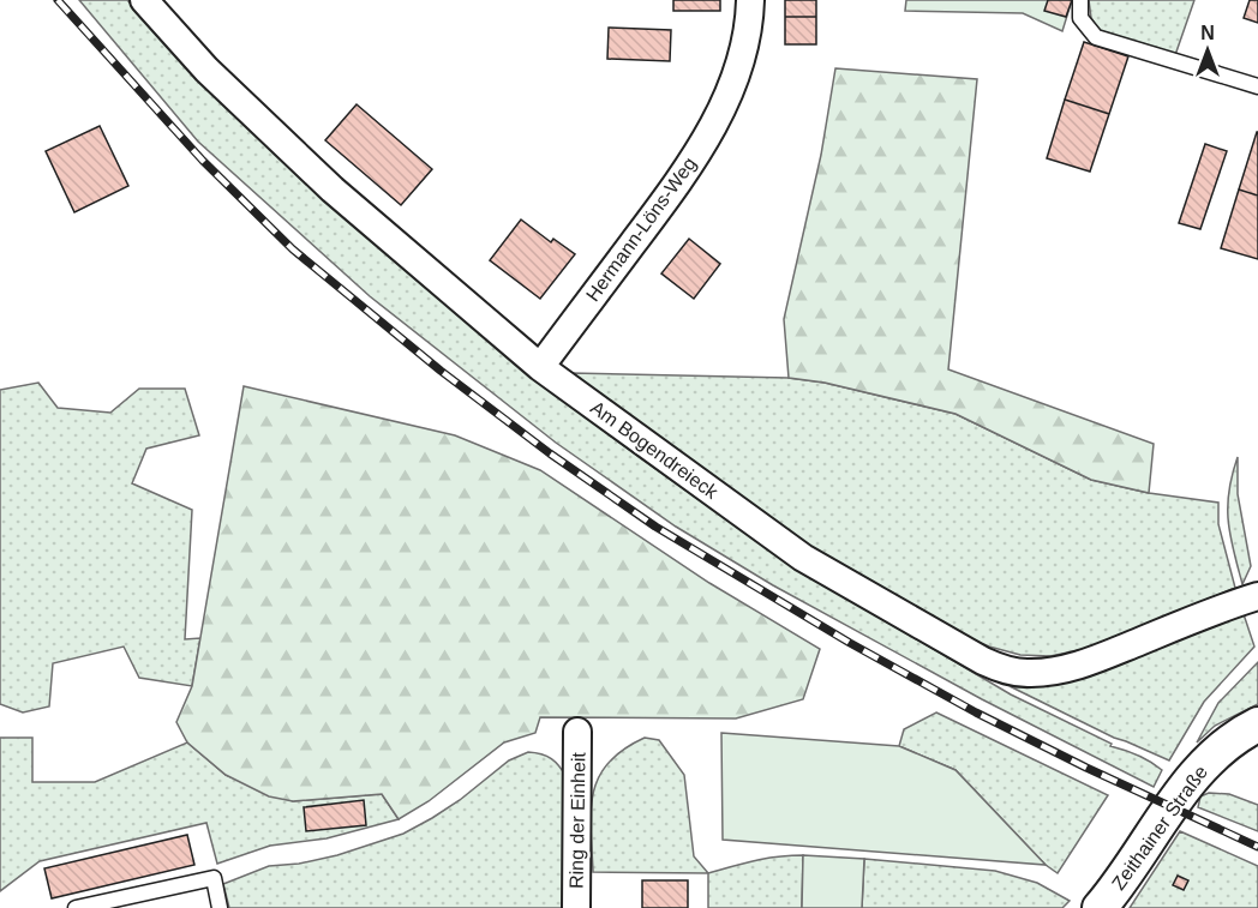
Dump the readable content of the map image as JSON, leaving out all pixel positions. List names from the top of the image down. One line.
{"streets":{"street":["Hermann-Löns-Weg","Am Bogendreieck","Ring der Einheit","Zeithainer Straße"]},"crossings":[["Hermann-Löns-Weg","Am Bogendreieck"]],"north":"top"}
